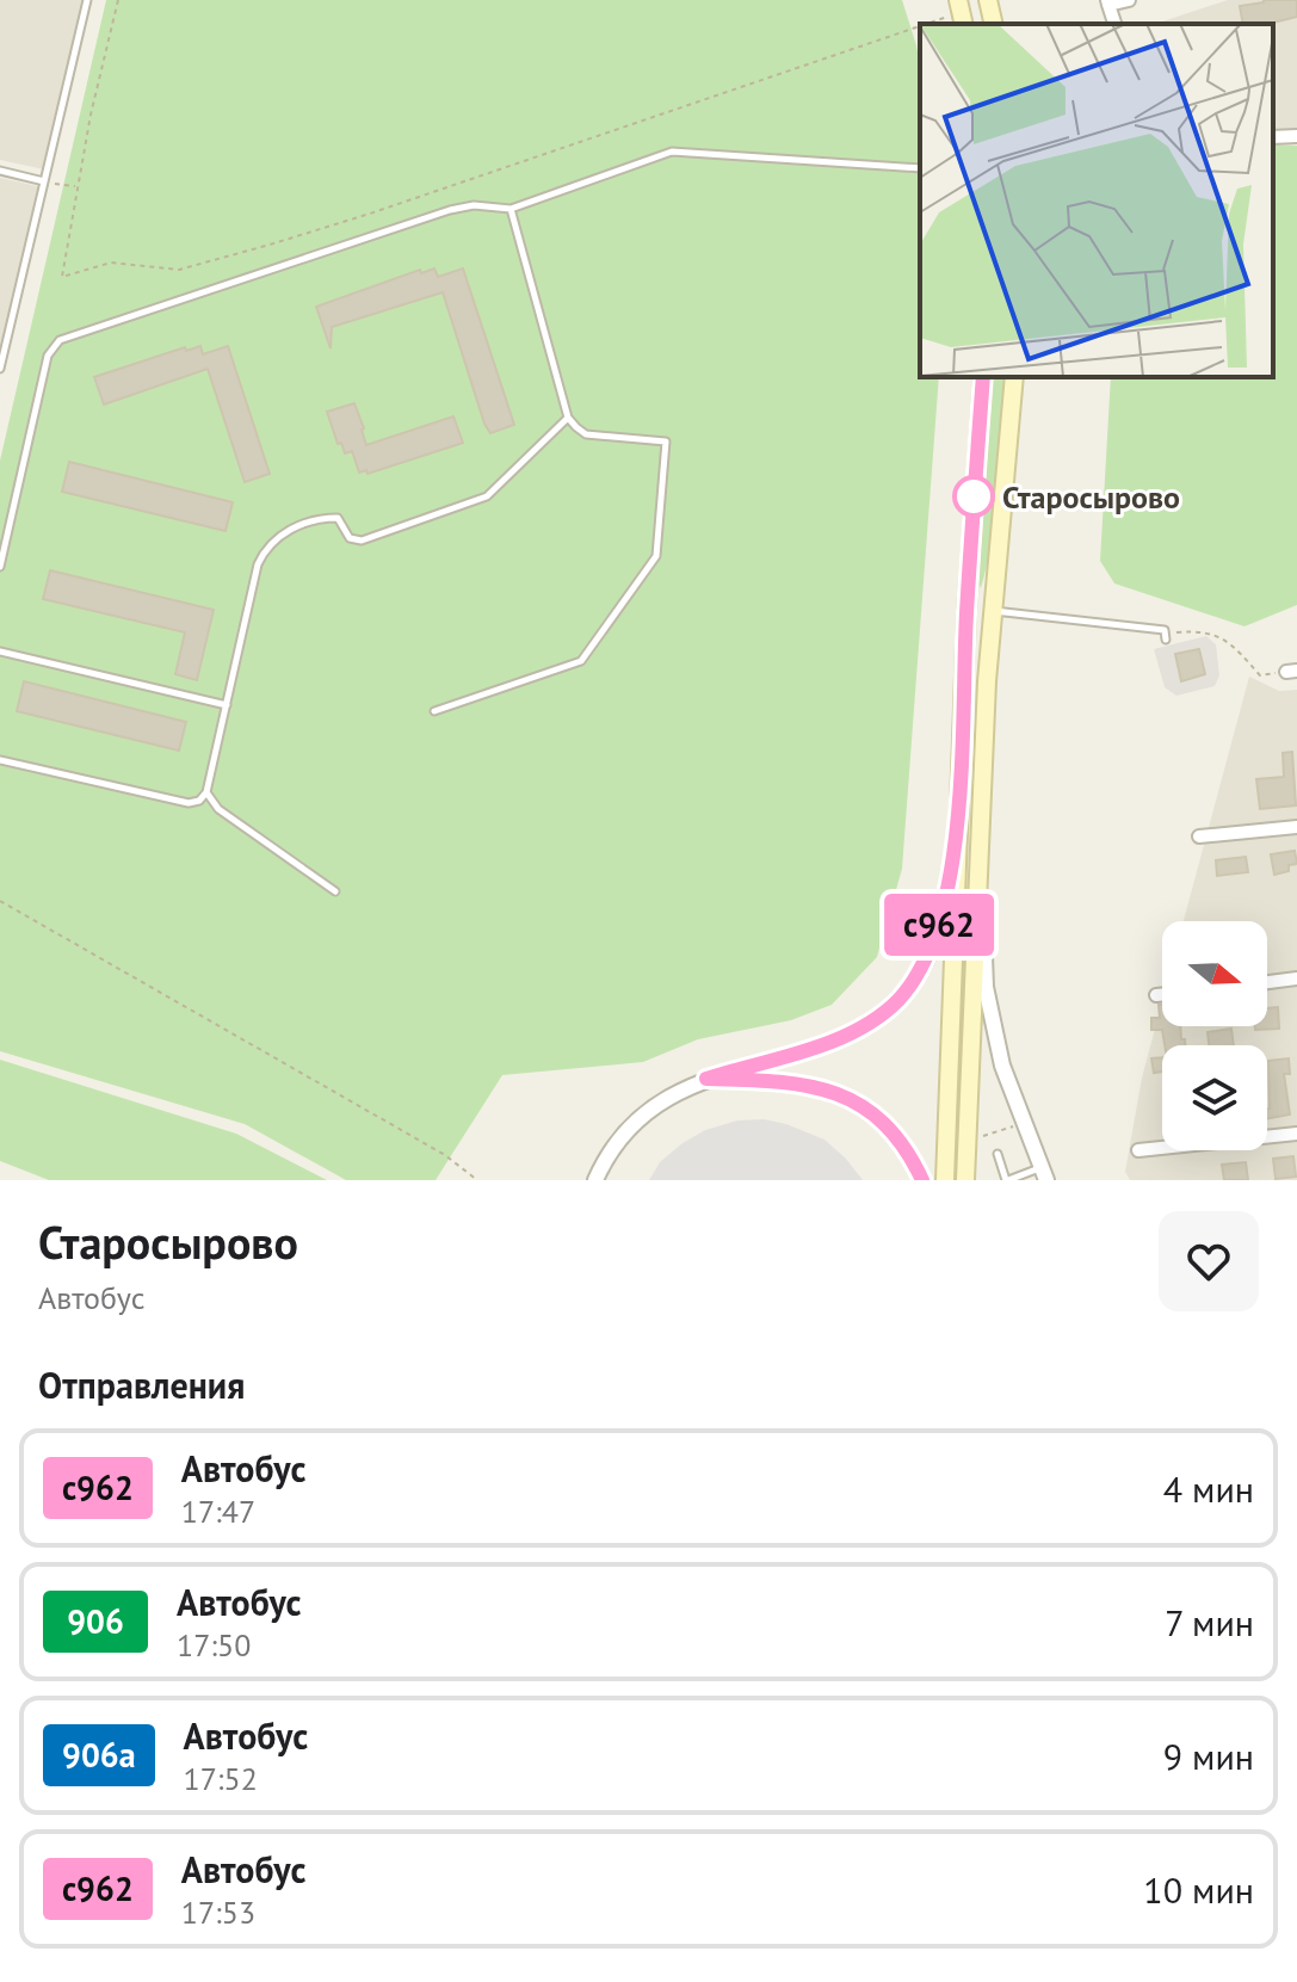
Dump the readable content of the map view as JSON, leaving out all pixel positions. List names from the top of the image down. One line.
{"places":["Старосырово"],"lines":["bus line с962"],"north":"right","page":{"on_map":"с962","heading":[["Старосырово","Автобус"],"Отправления"],"list":[{"mark":"с962","name":"Автобус","note":"17:47","value":"4 мин"},{"mark":"906","name":"Автобус","note":"17:50","value":"7 мин"},{"mark":"906а","name":"Автобус","note":"17:52","value":"9 мин"},{"mark":"с962","name":"Автобус","note":"17:53","value":"10 мин"}]}}
